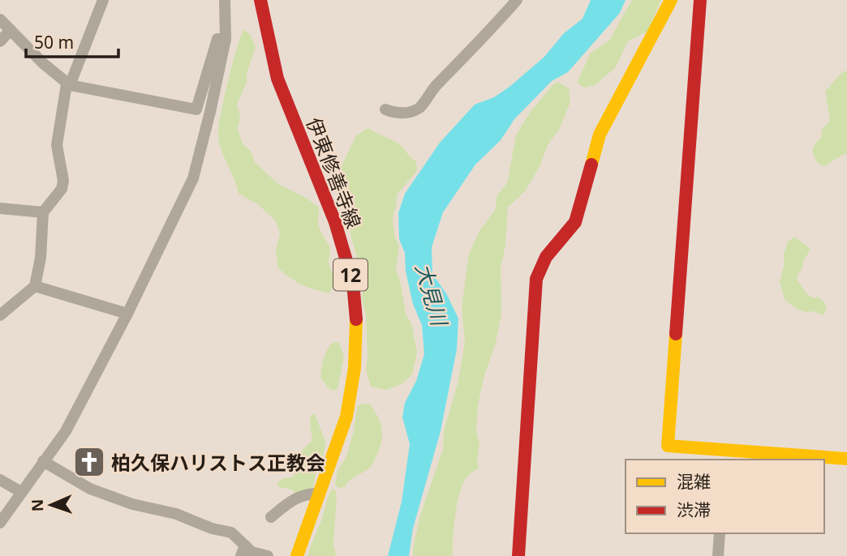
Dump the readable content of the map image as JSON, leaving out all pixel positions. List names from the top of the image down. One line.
{"streets":{"street":["伊東修善寺線","12"]},"water":["大見川"],"places":{"church":["柏久保ハリストス正教会"]},"legend":["混雑","渋滞"],"scale_bar":"50 m","north":"left"}
